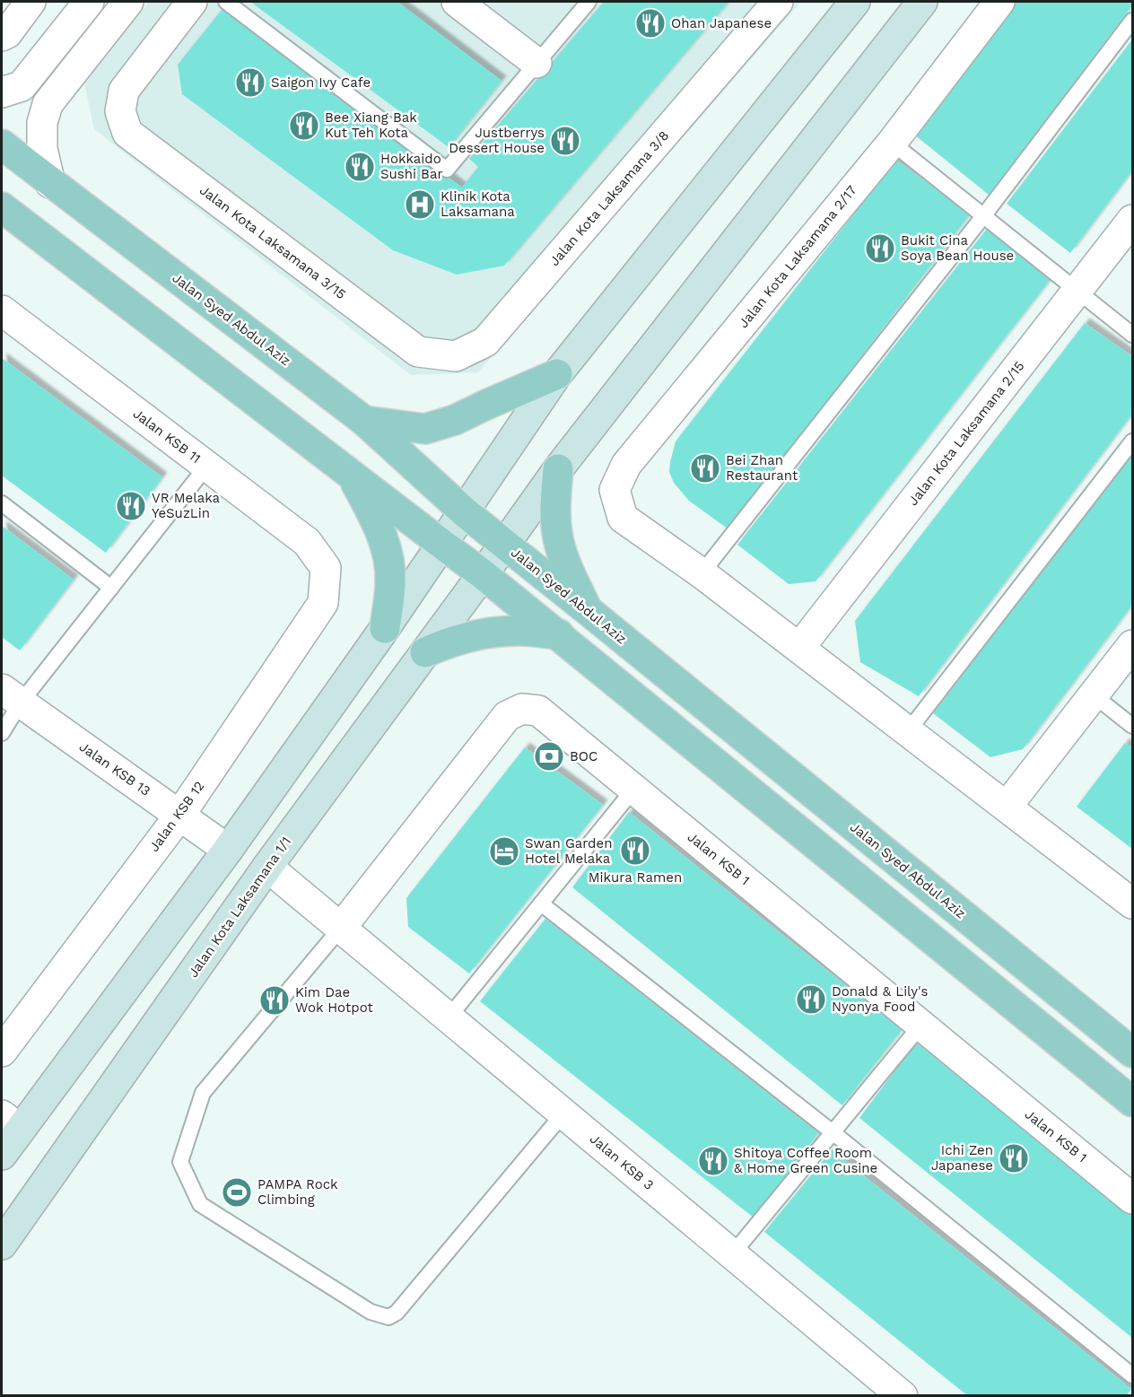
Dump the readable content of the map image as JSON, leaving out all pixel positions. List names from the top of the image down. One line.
{"streets":{"main road":["Jalan Syed Abdul Aziz","Jalan Kota Laksamana 1/1"],"street":["Jalan Kota Laksamana 3/8","Jalan Kota Laksamana 3/15","Jalan Kota Laksamana 2/17","Jalan Kota Laksamana 2/15","Jalan KSB 11","Jalan KSB 13","Jalan KSB 12","Jalan KSB 1","Jalan KSB 3"]},"crossings":[["Jalan Kota Laksamana 3/8","Jalan Kota Laksamana 3/15"],["Jalan Syed Abdul Aziz","Jalan Kota Laksamana 1/1"],["Jalan KSB 11","Jalan KSB 12"],["Jalan KSB 13","Jalan KSB 12"],["Jalan KSB 1","Jalan KSB 3"],["Jalan Kota Laksamana 1/1","Jalan KSB 3"]],"places":{"restaurant":["Ohan Japanese","Saigon Ivy Cafe","Bee Xiang Bak Kut Teh Kota","Justberrys Dessert House","Hokkaido Sushi Bar","Bukit Cina Soya Bean House","Bei Zhan Restaurant","VR Melaka YeSuzLin","Mikura Ramen","Donald & Lily's Nyonya Food","Kim Dae Wok Hotpot","Ichi Zen Japanese","Shitoya Coffee Room & Home Green Cusine"],"hospital":["Klinik Kota Laksamana"],"bank":["BOC"],"hotel":["Swan Garden Hotel Melaka"],"sports":["PAMPA Rock Climbing"]}}
